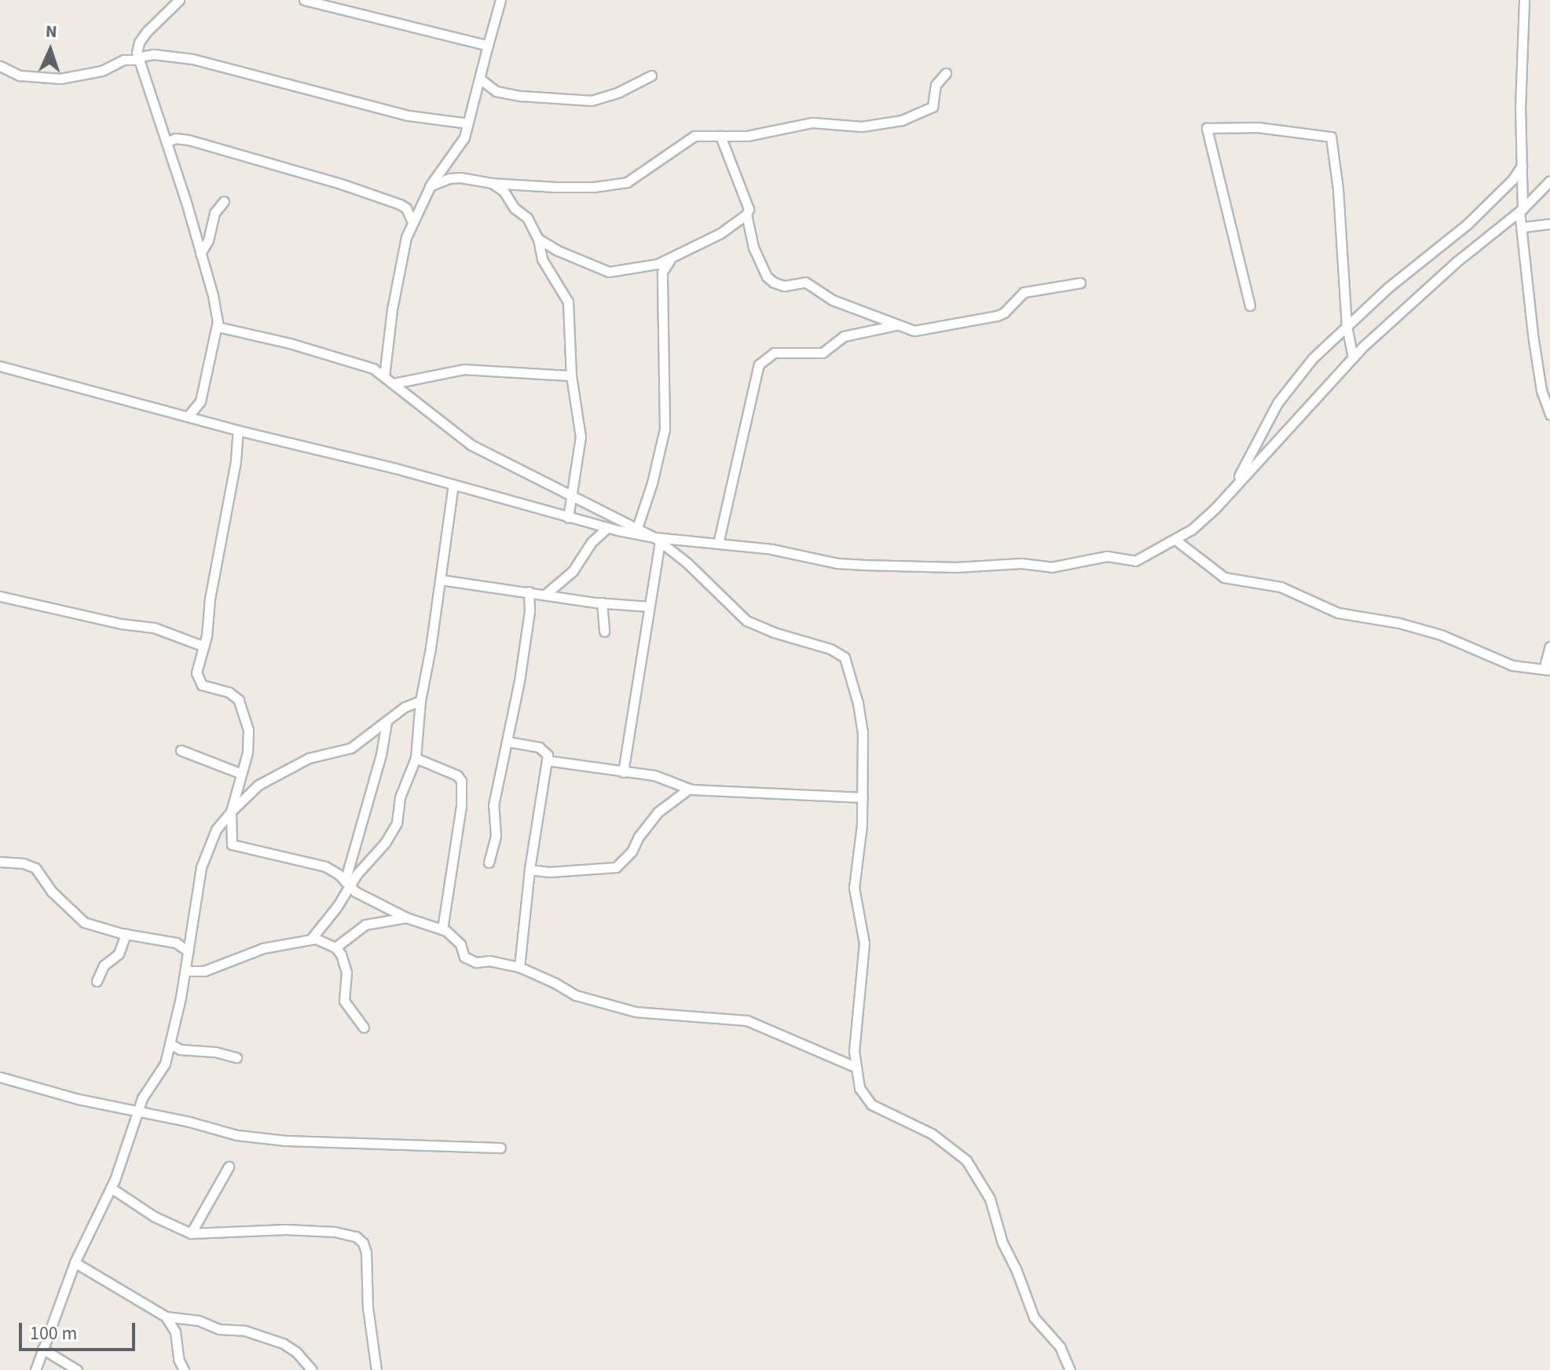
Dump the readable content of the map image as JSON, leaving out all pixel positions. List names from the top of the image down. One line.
{"scale_bar":"100 m","north":"top"}
